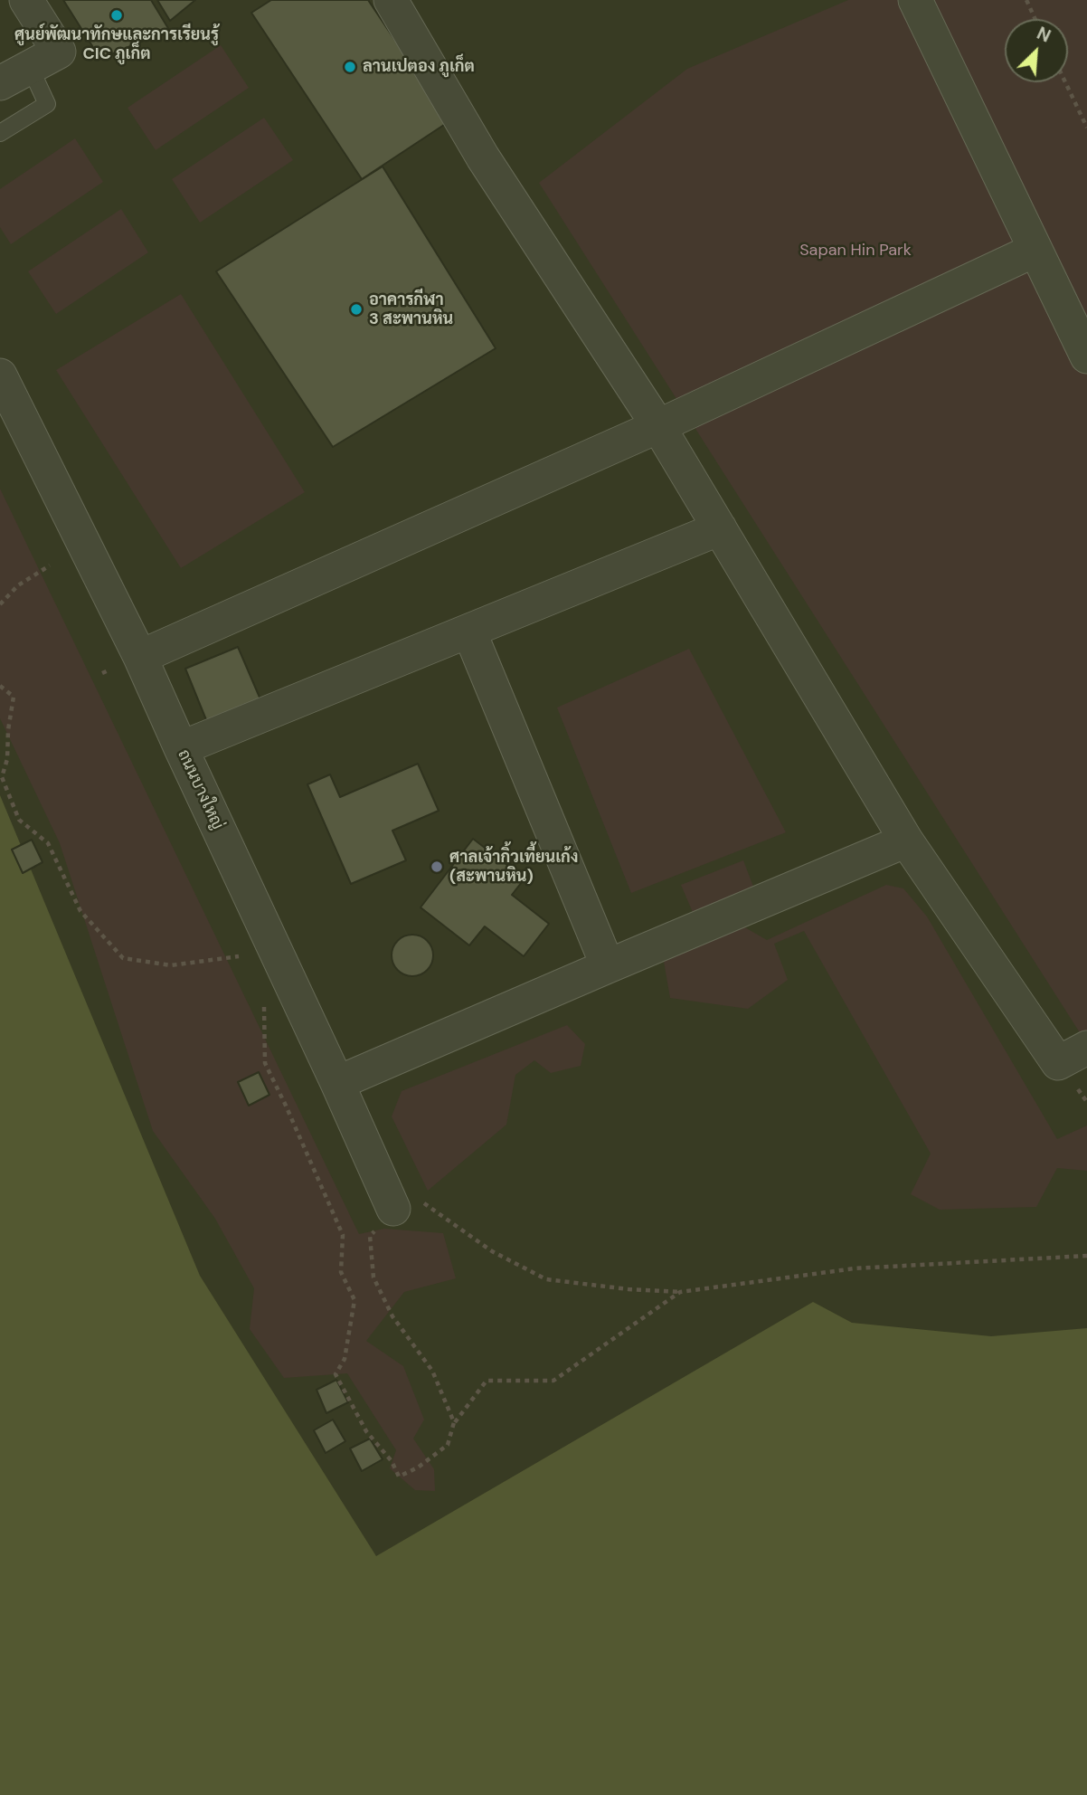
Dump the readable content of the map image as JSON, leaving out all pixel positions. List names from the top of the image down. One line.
{"streets":{"street":["ถนนบางใหญ่"]},"parks":["Sapan Hin Park"],"places":["ศูนย์พัฒนาทักษและการเรียนรู้ CIC ภูเก็ต","ลานเปตอง ภูเก็ต","อาคารกีฬา 3 สะพานหิน","ศาลเจ้ากิ้วเที้ยนเก้ง (สะพานหิน)"],"north":"top right"}
